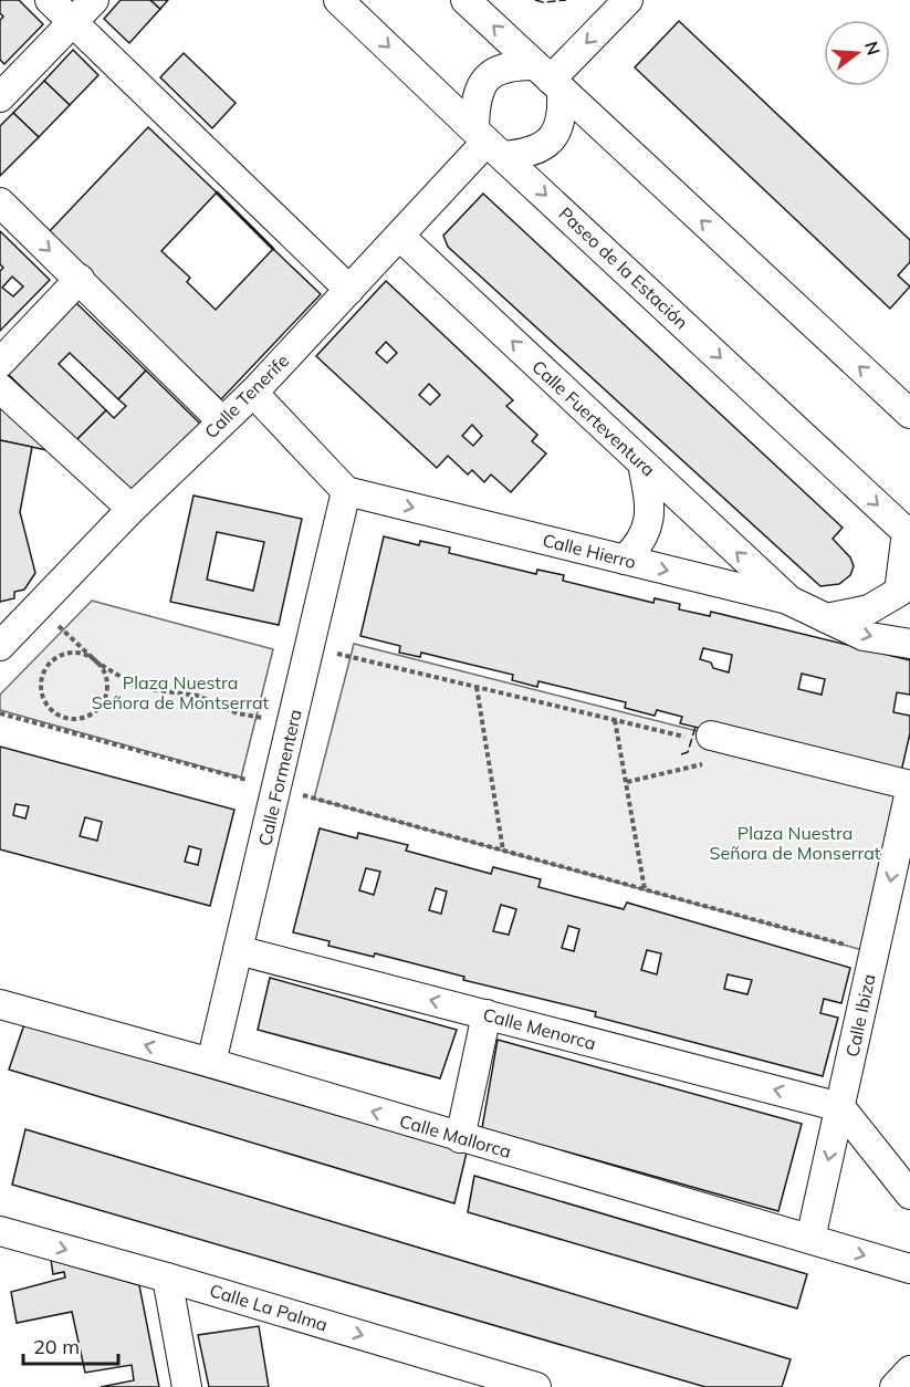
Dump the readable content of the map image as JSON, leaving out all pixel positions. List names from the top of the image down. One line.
{"streets":{"street":["Paseo de la Estación","Calle Tenerife","Calle Fuerteventura","Calle Hierro","Calle Formentera","Calle Ibiza","Calle Menorca","Calle Mallorca","Calle La Palma"]},"crossings":[["Paseo de la Estación","Calle Tenerife"],["Calle Tenerife","Calle Fuerteventura"],["Calle Fuerteventura","Calle Hierro"],["Calle Hierro","Calle Formentera"],["Calle Formentera","Calle Menorca"],["Calle Formentera","Calle Mallorca"],["Calle Ibiza","Calle Menorca"],["Calle Ibiza","Calle Mallorca"]],"one_way":["Calle Ibiza","Calle Menorca","Calle La Palma"],"parks":["Plaza Nuestra Señora de Montserrat","Plaza Nuestra Señora de Monserrat"],"scale_bar":"20 m","north":"right"}
